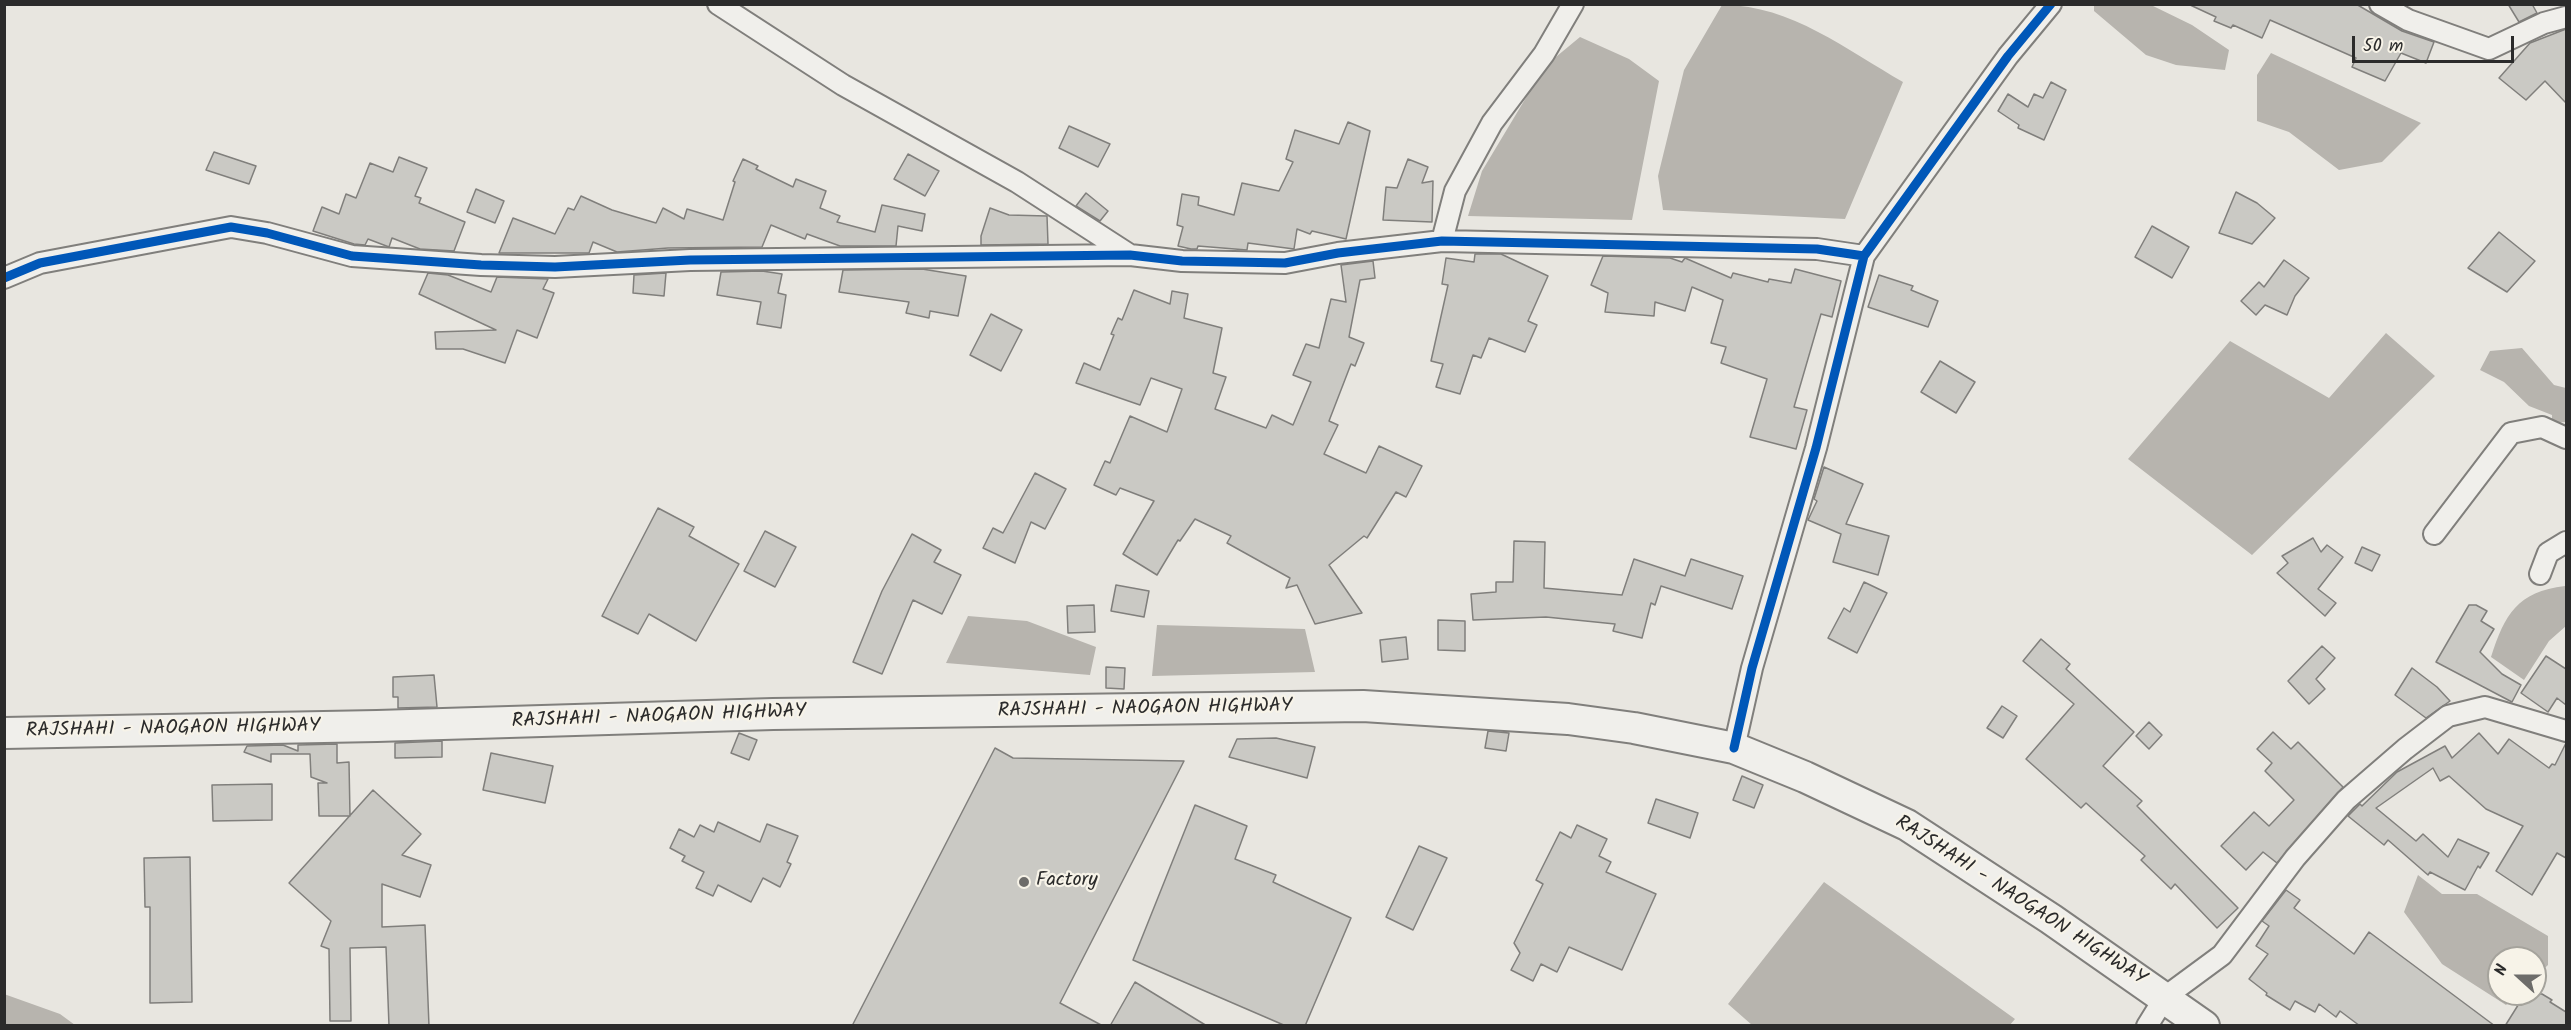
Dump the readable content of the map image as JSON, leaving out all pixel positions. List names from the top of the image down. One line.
{"streets":{"main road":["RAJSHAHI - NAOGAON HIGHWAY"]},"places":["Factory"],"scale_bar":"50 m","north":"left"}
